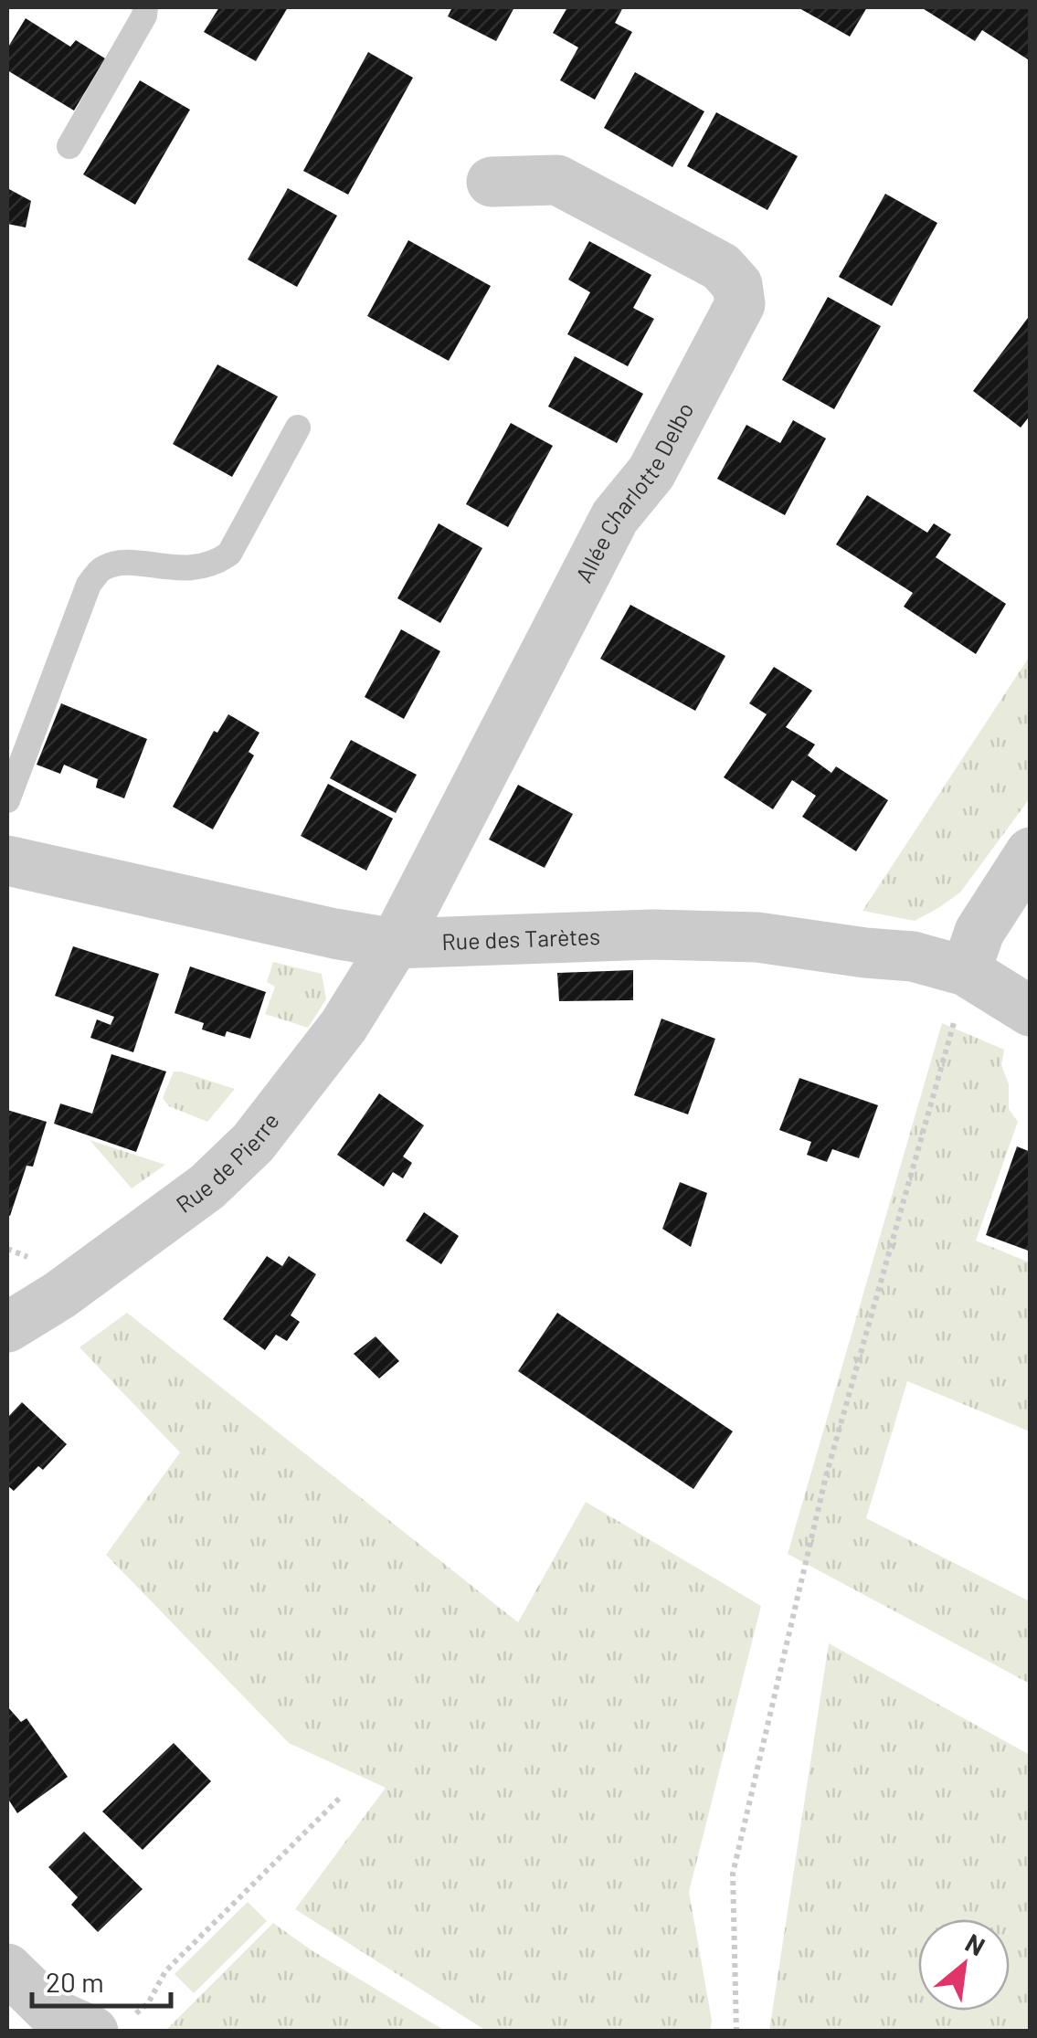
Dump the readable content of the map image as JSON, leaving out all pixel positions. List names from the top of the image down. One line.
{"streets":{"street":["Allée Charlotte Delbo","Rue des Tarètes","Rue de Pierre"]},"crossings":[["Allée Charlotte Delbo","Rue des Tarètes"],["Allée Charlotte Delbo","Rue de Pierre"],["Rue des Tarètes","Rue de Pierre"]],"scale_bar":"20 m","north":"top right"}
